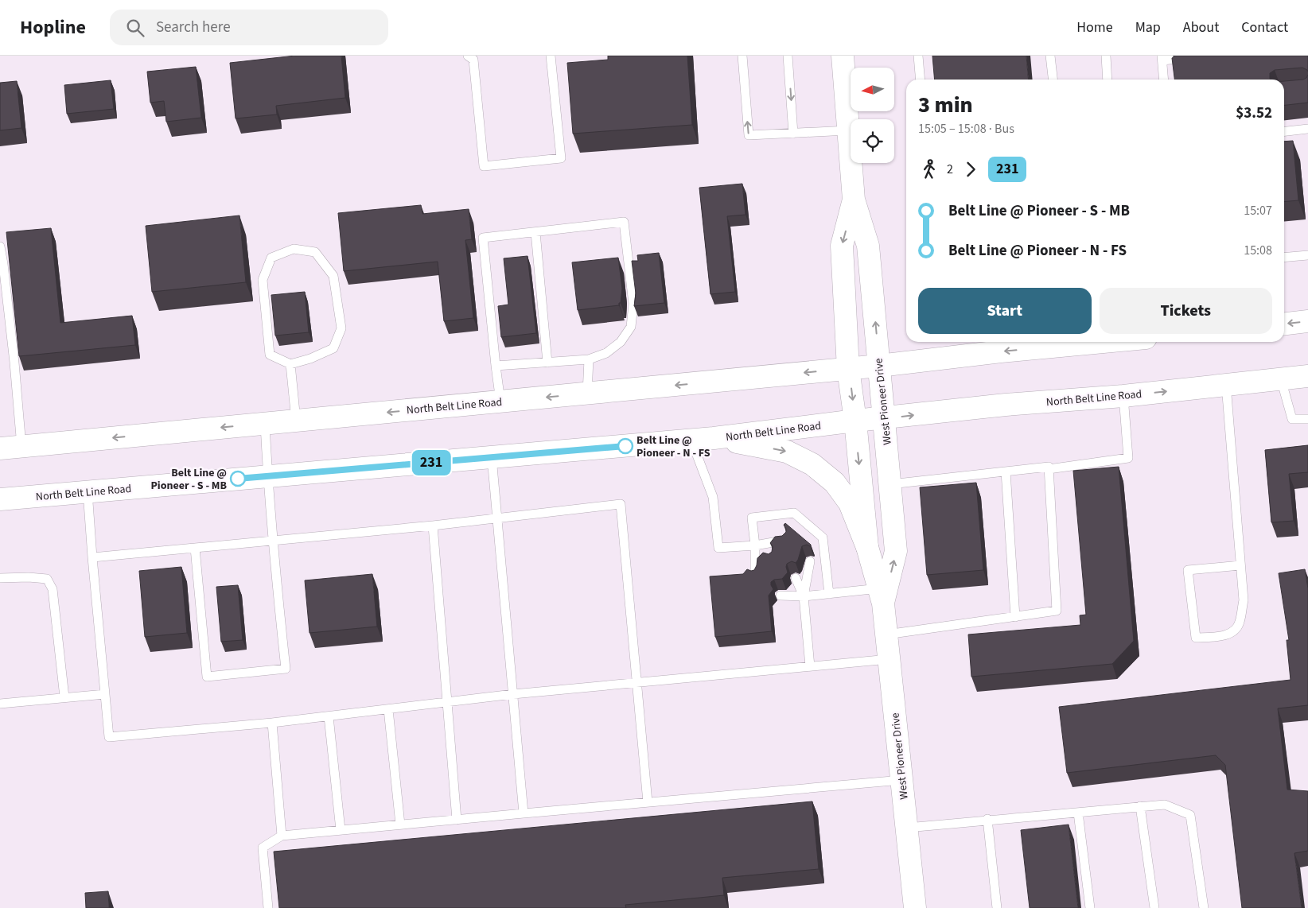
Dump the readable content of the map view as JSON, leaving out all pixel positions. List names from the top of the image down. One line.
{"streets":{"main road":["North Belt Line Road","West Pioneer Drive"]},"crossings":[["North Belt Line Road","West Pioneer Drive"]],"places":["Belt Line @ Pioneer - N - FS","Belt Line @ Pioneer - S - MB"],"lines":["bus line 231"],"north":"left","page":{"header":"Hopline","search":"Search here","nav":["Home","Map","About","Contact"],"on_map":"231","heading":["3 min","15:05 – 15:08 · Bus","$3.52"],"legs":["2","231"],"list":[{"name":"Belt Line @ Pioneer - S - MB","value":"15:07"},{"name":"Belt Line @ Pioneer - N - FS","value":"15:08"}],"buttons":["Start","Tickets"]}}
